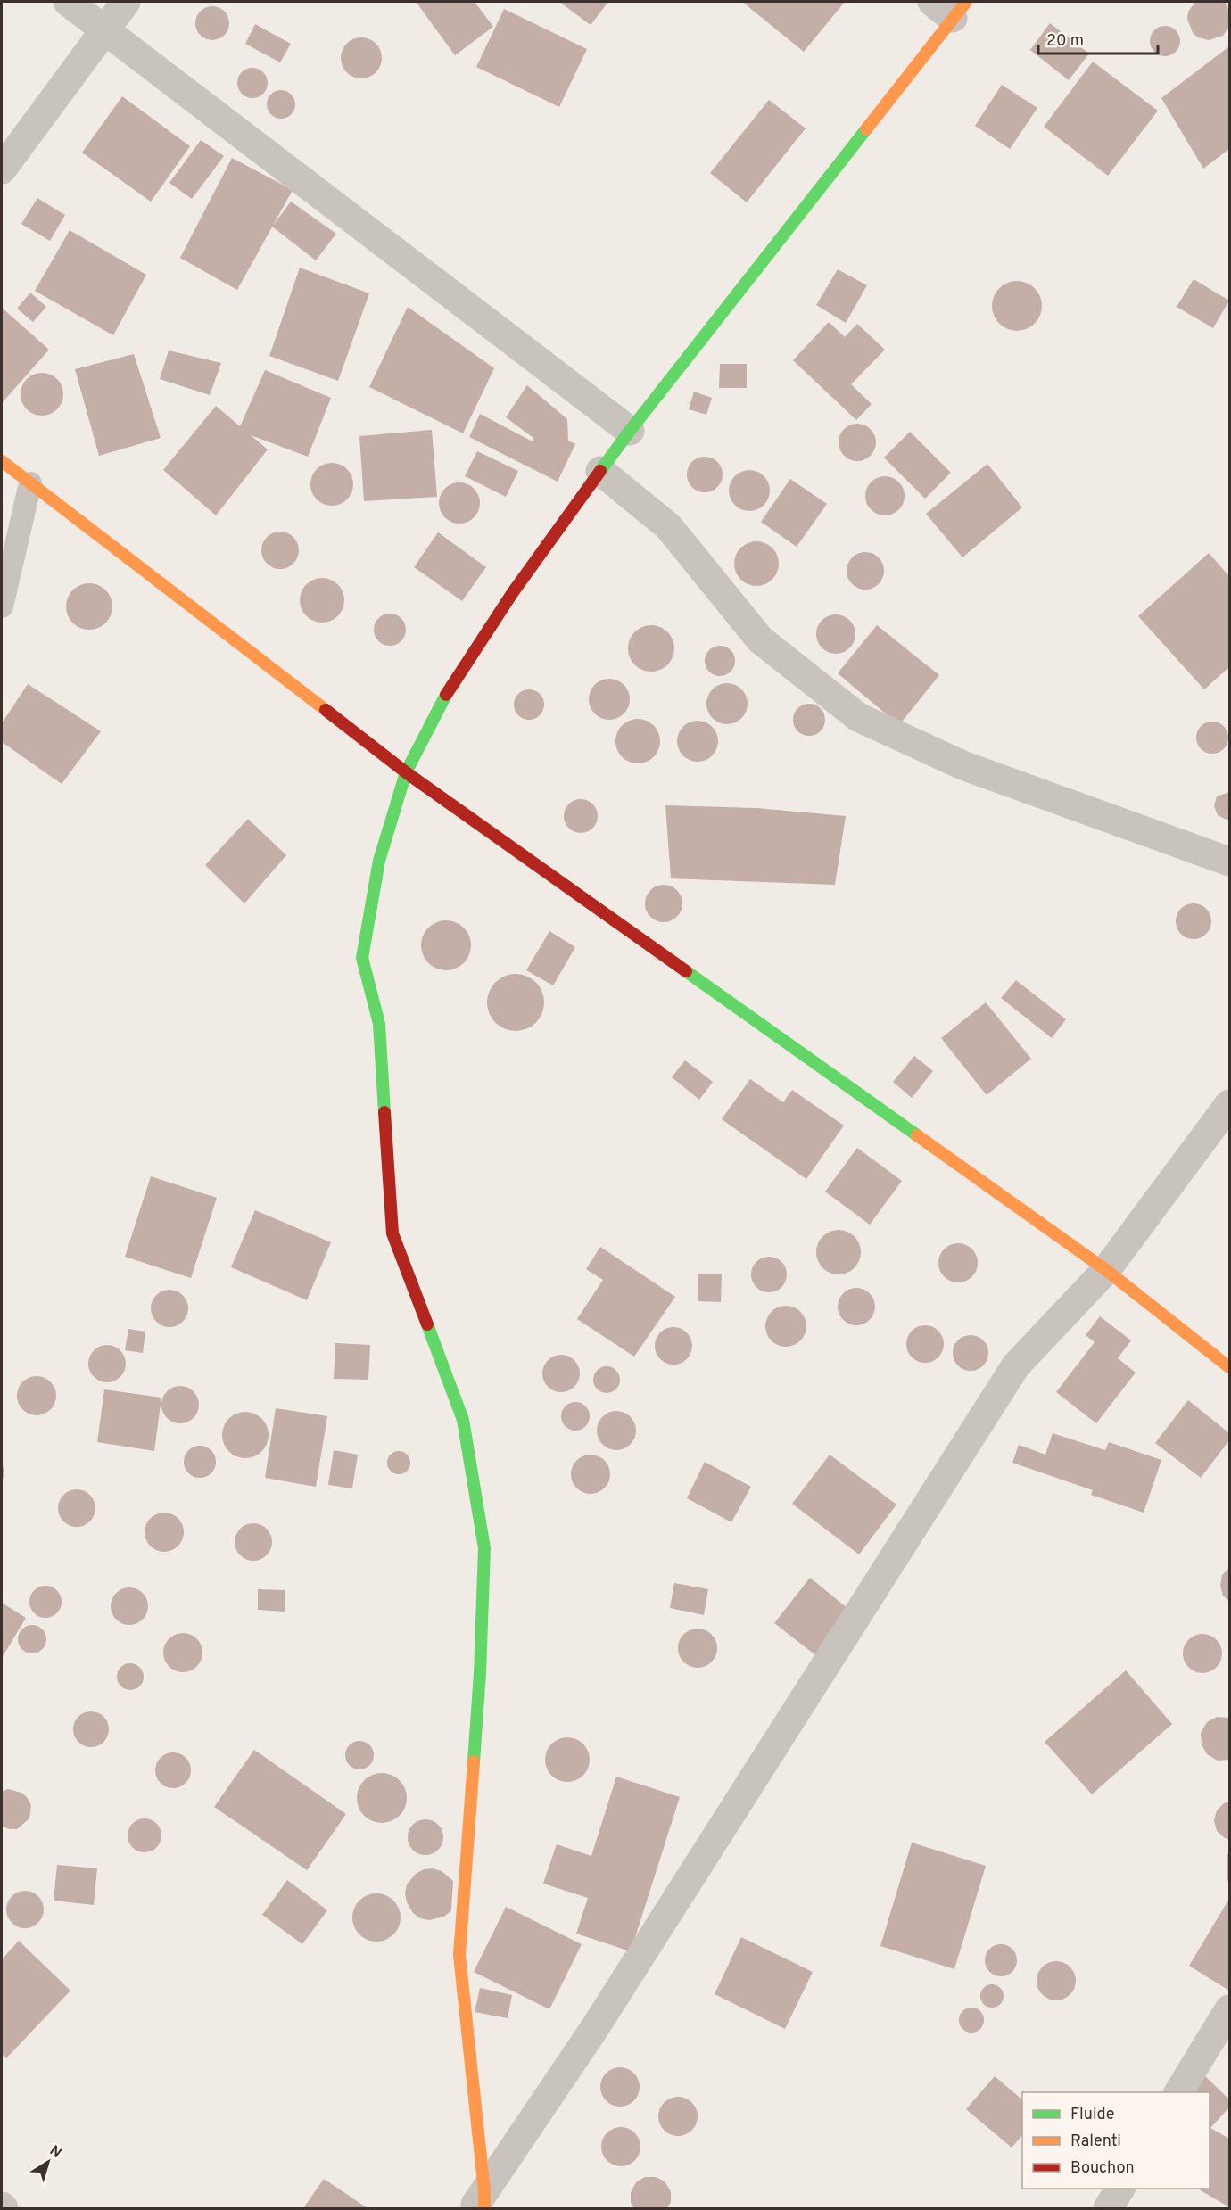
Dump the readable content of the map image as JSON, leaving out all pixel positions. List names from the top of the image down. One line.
{"legend":["Fluide","Ralenti","Bouchon"],"scale_bar":"20 m","north":"top right"}
